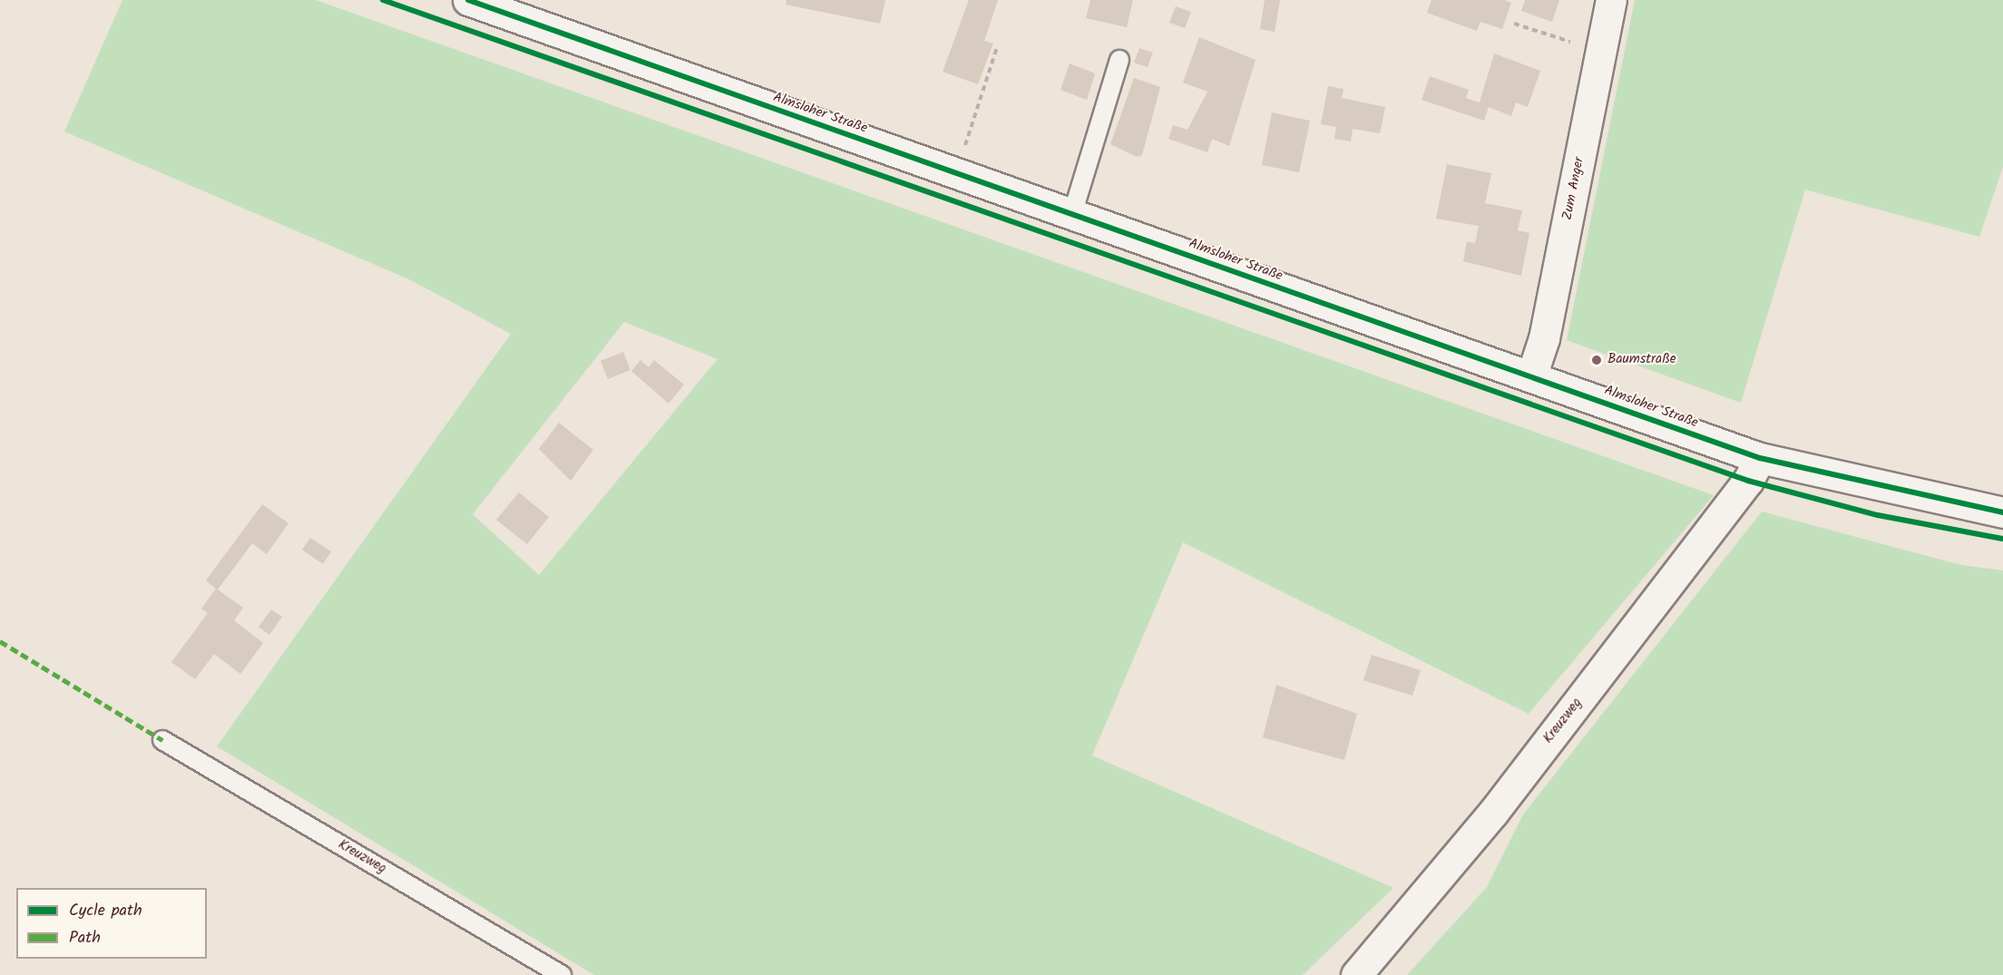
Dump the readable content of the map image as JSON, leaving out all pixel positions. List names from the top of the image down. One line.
{"streets":{"street":["Almsloher Straße","Zum Anger","Kreuzweg"]},"crossings":[["Almsloher Straße","Zum Anger"],["Almsloher Straße","Kreuzweg"]],"places":["Baumstraße"],"legend":["Cycle path","Path"]}
